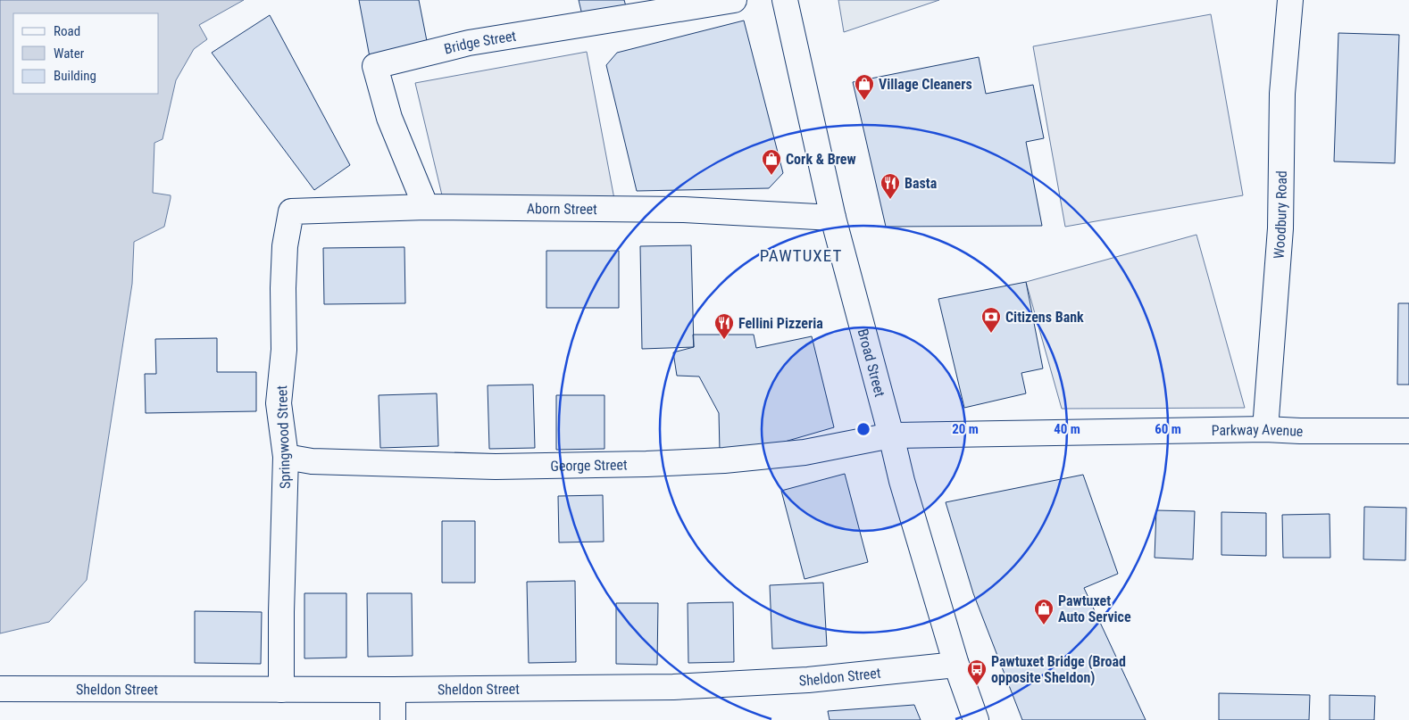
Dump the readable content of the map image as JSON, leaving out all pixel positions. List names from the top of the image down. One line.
{"streets":{"street":["Bridge Street","Aborn Street","Woodbury Road","Broad Street","Parkway Avenue","Springwood Street","George Street","Sheldon Street"]},"crossings":[["Bridge Street","Aborn Street"],["Aborn Street","Broad Street"],["Aborn Street","Springwood Street"],["Woodbury Road","Parkway Avenue"],["Broad Street","Parkway Avenue"],["Broad Street","George Street"],["Broad Street","Sheldon Street"],["Parkway Avenue","George Street"],["Springwood Street","George Street"],["Springwood Street","Sheldon Street"]],"districts":["PAWTUXET"],"places":{"shop":["Village Cleaners","Cork & Brew","Pawtuxet Auto Service"],"restaurant":["Basta","Fellini Pizzeria"],"bank":["Citizens Bank"],"bus stop":["Pawtuxet Bridge (Broad opposite Sheldon)"]},"legend":["Road","Water","Building"],"rings":["20 m","40 m","60 m"]}
